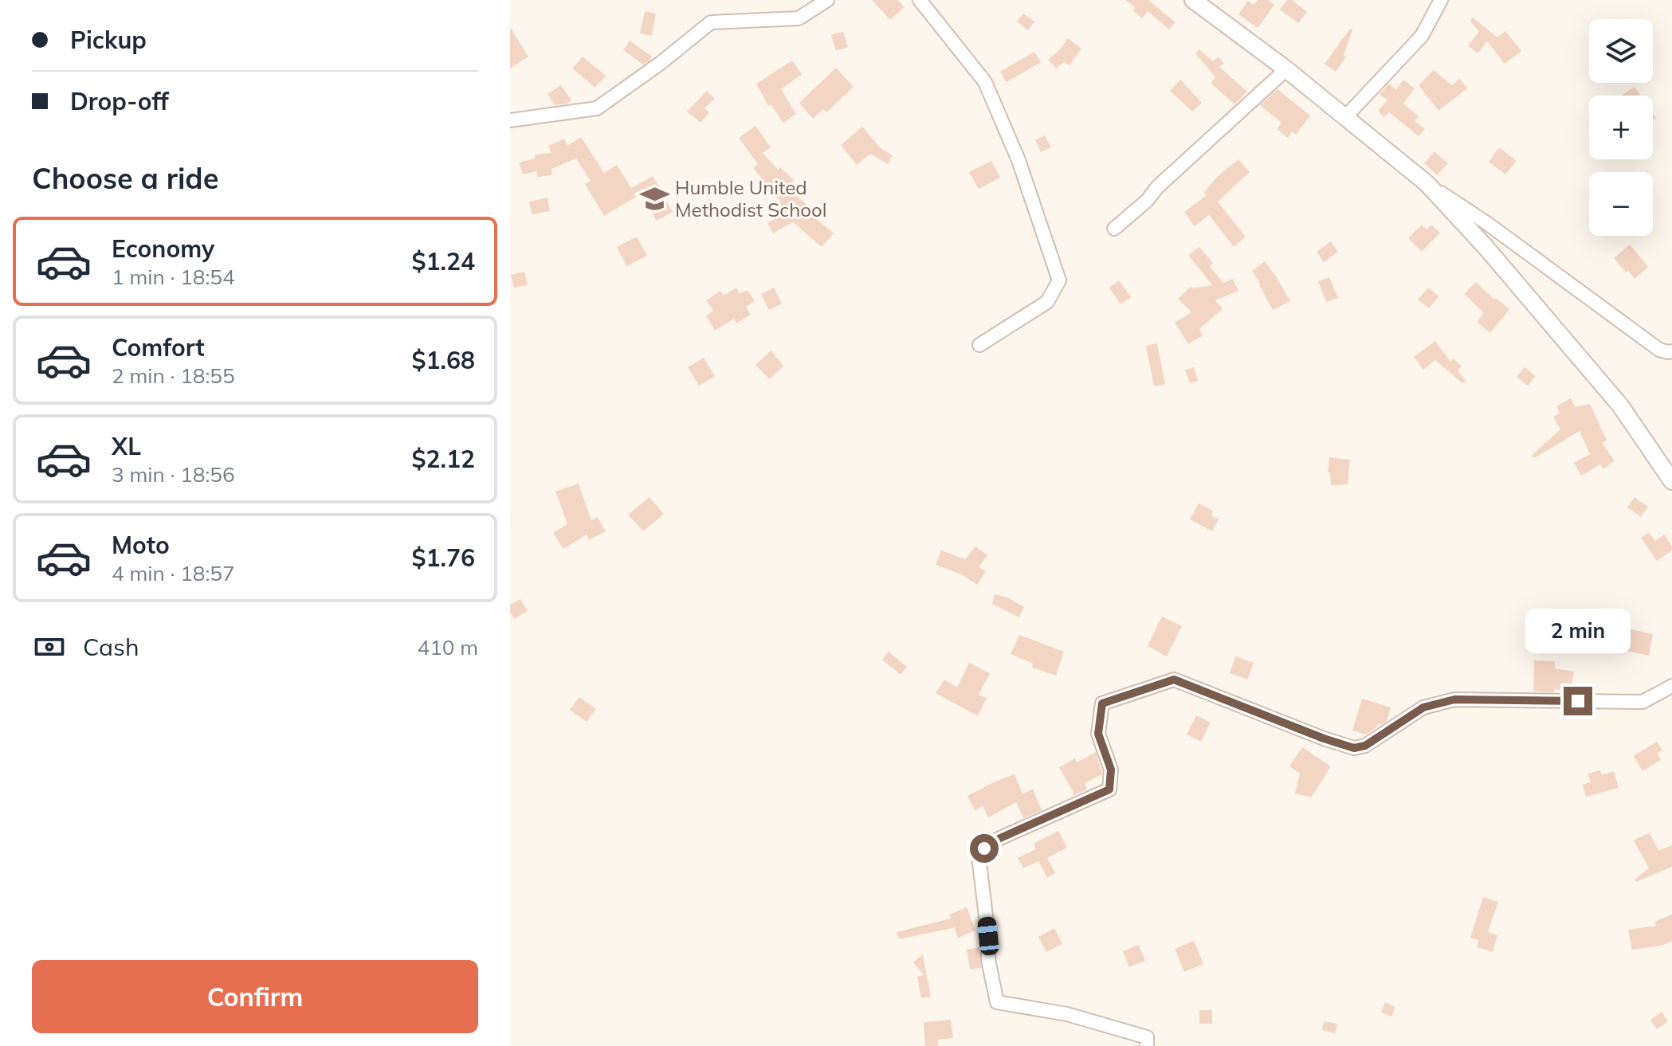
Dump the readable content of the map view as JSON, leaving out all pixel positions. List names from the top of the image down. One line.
{"places":{"school or university":["Humble United Methodist School"]},"page":{"banner":["Pickup","Drop-off"],"map_buttons":["+","−"],"heading":"Choose a ride","list":[{"name":"Economy","note":"1 min · 18:54","value":"$1.24"},{"name":"Comfort","note":"2 min · 18:55","value":"$1.68"},{"name":"XL","note":"3 min · 18:56","value":"$2.12"},{"name":"Moto","note":"4 min · 18:57","value":"$1.76"}],"bubble":"2 min","pay":["Cash","410 m"],"buttons":"Confirm"}}
